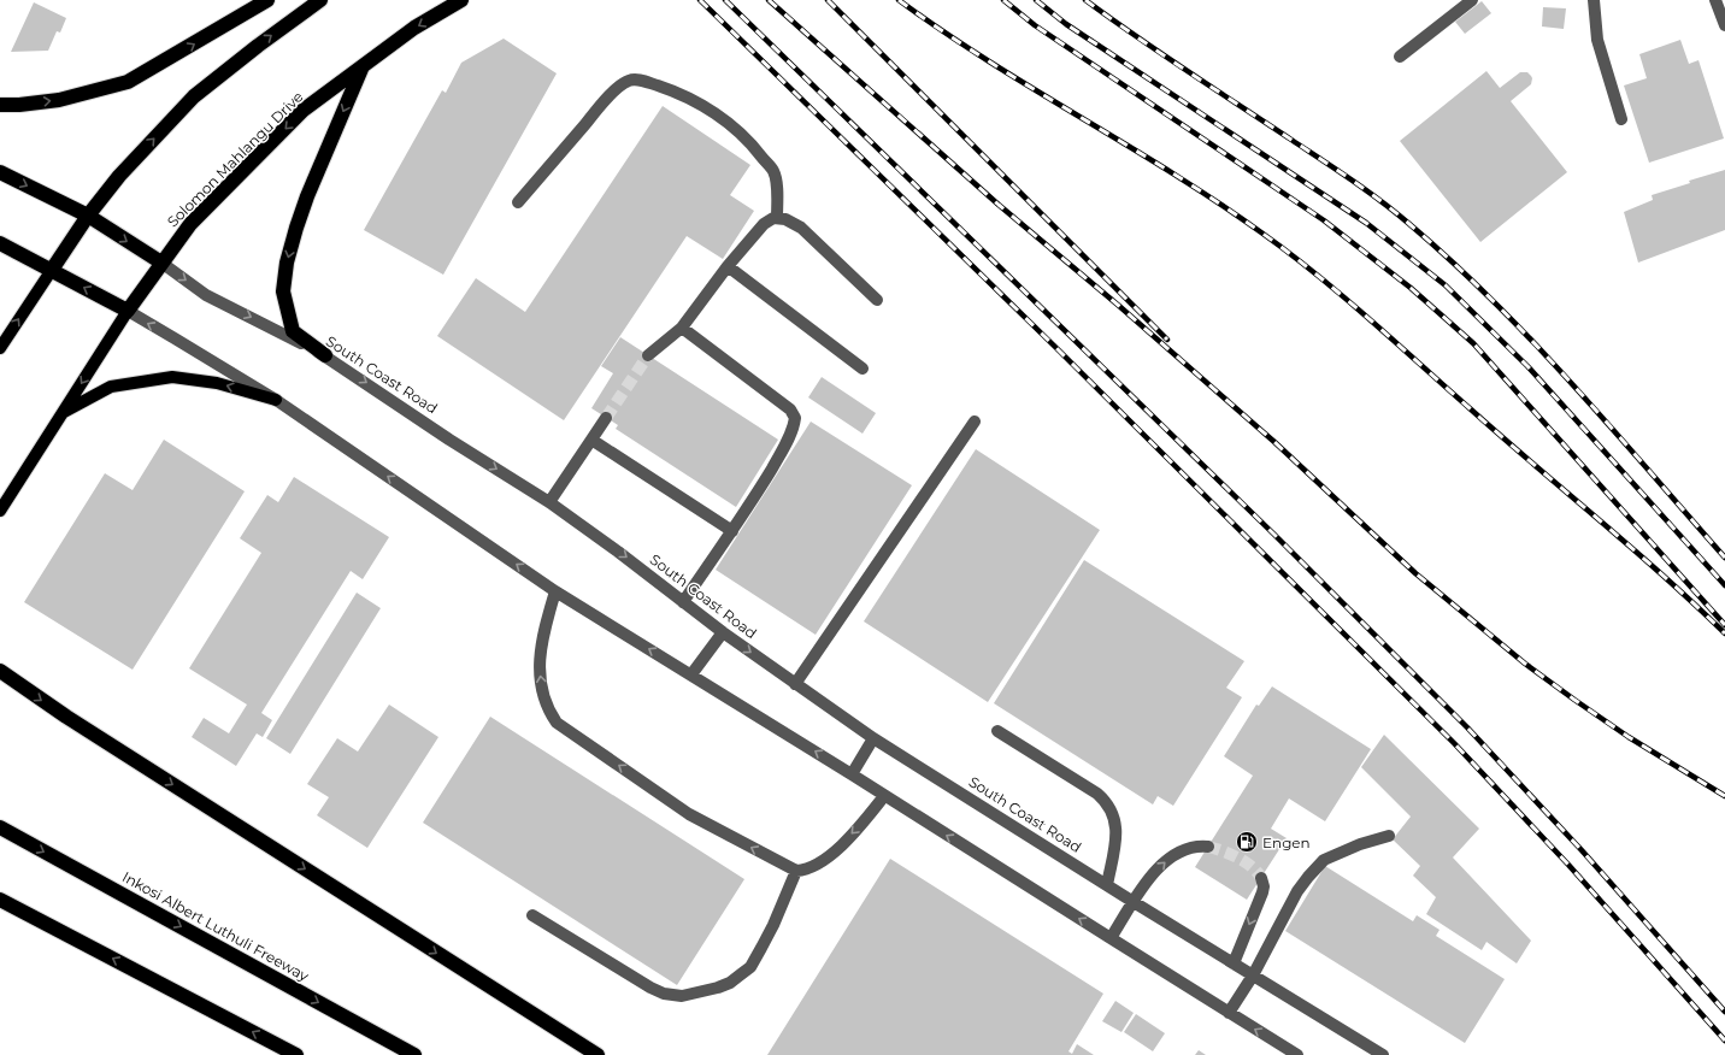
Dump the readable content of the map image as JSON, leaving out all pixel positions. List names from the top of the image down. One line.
{"streets":{"highway":["Solomon Mahlangu Drive","South Coast Road","Inkosi Albert Luthuli Freeway"]},"crossings":[["Solomon Mahlangu Drive","South Coast Road"]],"one_way":["South Coast Road"],"places":{"fuel station":["Engen"]}}
